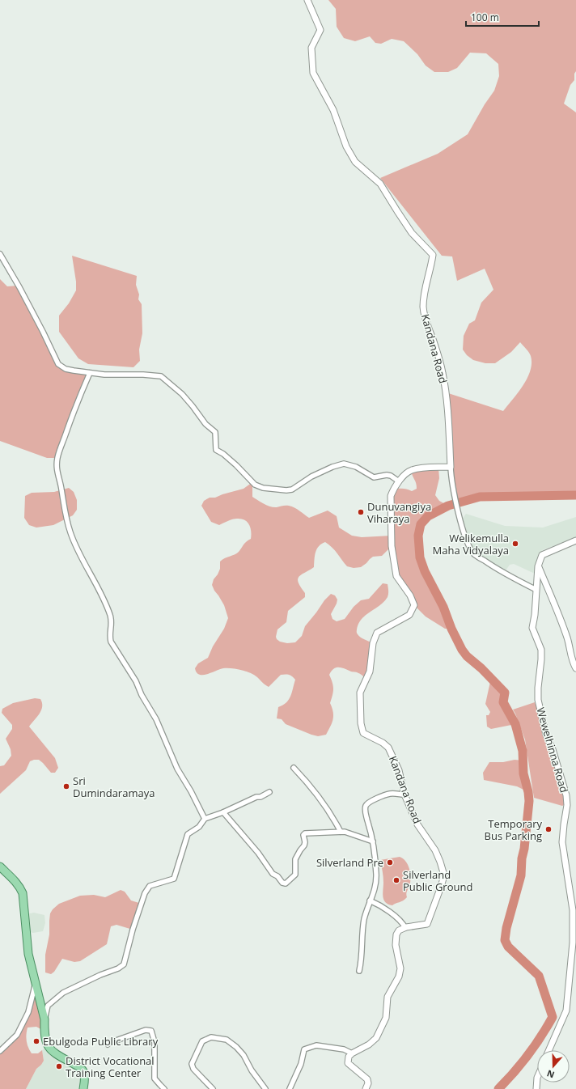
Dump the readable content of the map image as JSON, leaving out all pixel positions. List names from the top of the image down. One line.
{"streets":{"street":["Kandana Road","Wewelhinna Road"]},"places":["Dunuvangiya Viharaya","Welikemulla Maha Vidyalaya","Sri Dumindaramaya","Temporary Bus Parking","Silverland Pre","Silverland Public Ground","Ebulgoda Public Library","District Vocational Training Center"],"scale_bar":"100 m","north":"bottom"}
